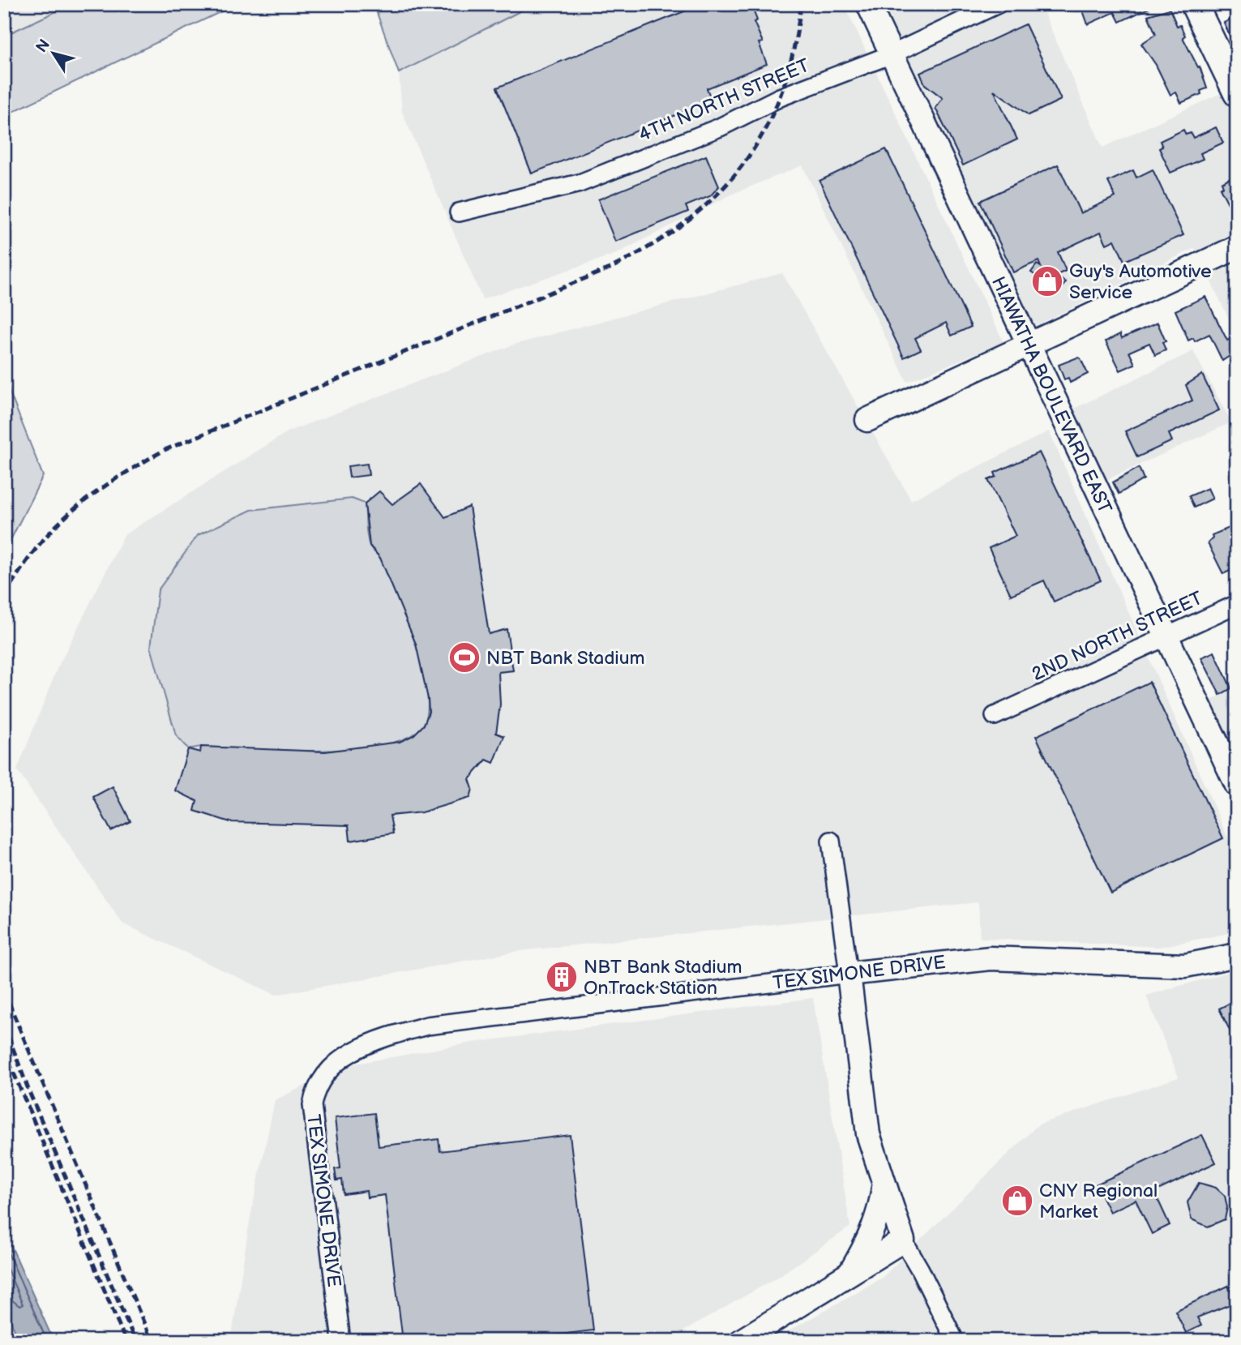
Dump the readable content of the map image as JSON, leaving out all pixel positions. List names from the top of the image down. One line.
{"streets":{"street":["4TH NORTH STREET","HIAWATHA BOULEVARD EAST","2ND NORTH STREET","TEX SIMONE DRIVE"]},"crossings":[["4TH NORTH STREET","HIAWATHA BOULEVARD EAST"],["HIAWATHA BOULEVARD EAST","2ND NORTH STREET"]],"places":{"shop":["Guy's Automotive Service","CNY Regional Market"],"sports":["NBT Bank Stadium"],"building":["NBT Bank Stadium OnTrack Station"]},"north":"top left"}
